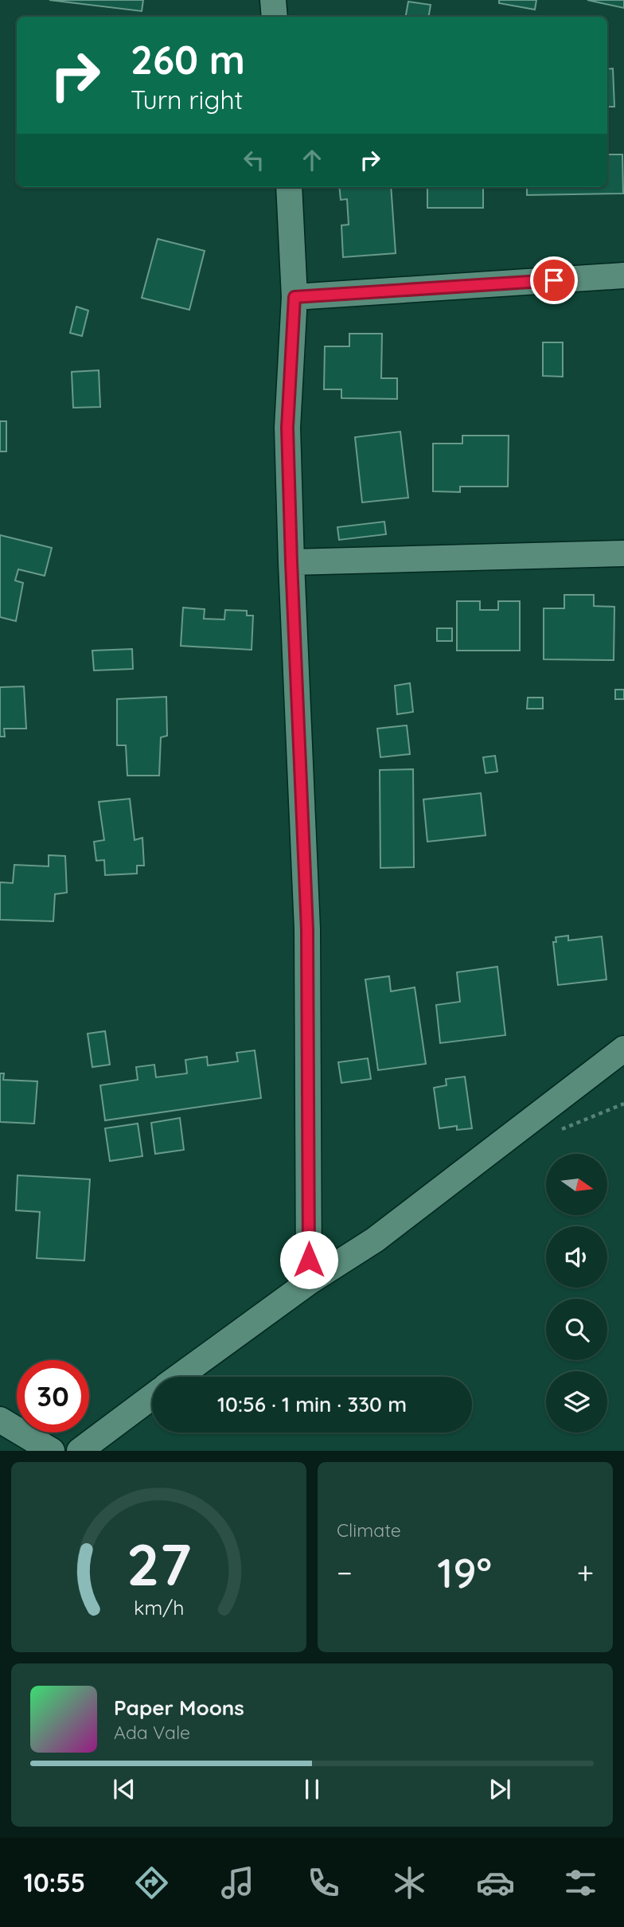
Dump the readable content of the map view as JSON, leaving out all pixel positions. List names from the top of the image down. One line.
{"north":"right","page":{"turn":["260 m","Turn right"],"limit":"30","trip":"10:56 · 1 min · 330 m","tile":"Climate","heat":["−","19°","+"],"song":["Paper Moons","Ada Vale"],"tabs":"10:55","gauge":["27","km/h"]}}
